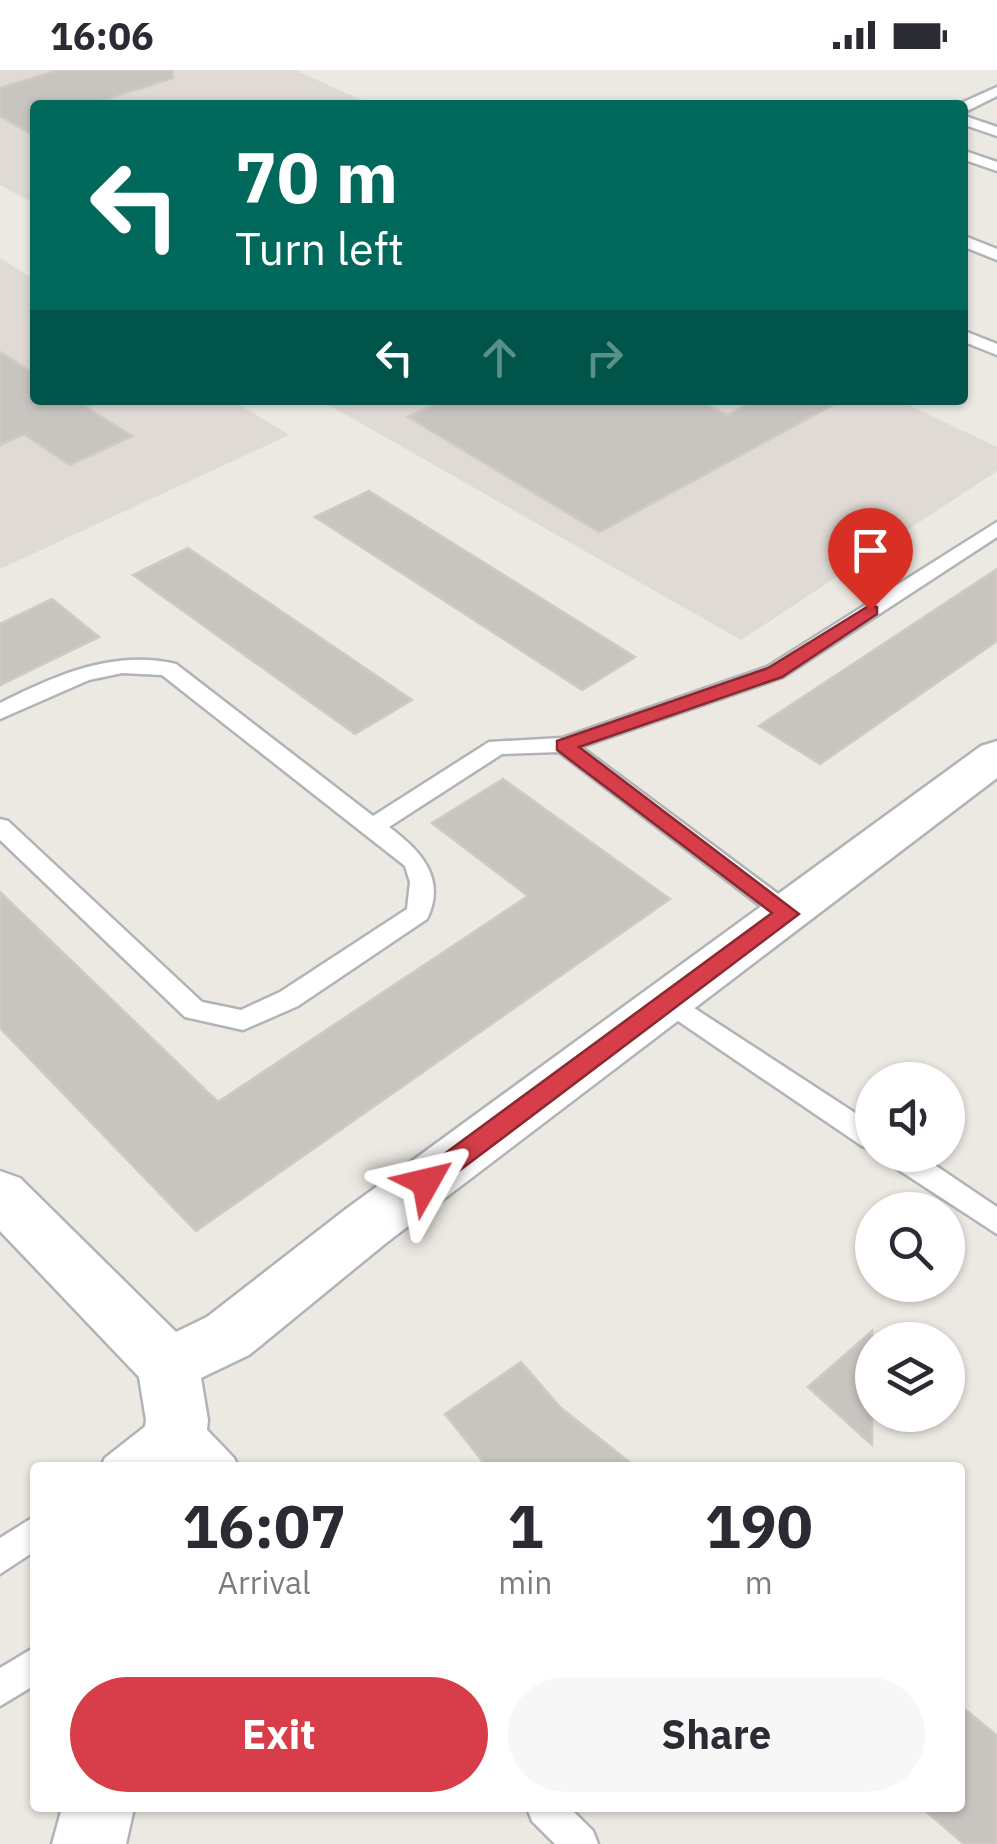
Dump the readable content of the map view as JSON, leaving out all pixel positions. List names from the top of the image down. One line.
{"page":{"status":"16:06","turn":["70 m","Turn left"],"eta":["16:07","Arrival","1","min","190","m"],"buttons":["Exit","Share"]}}
